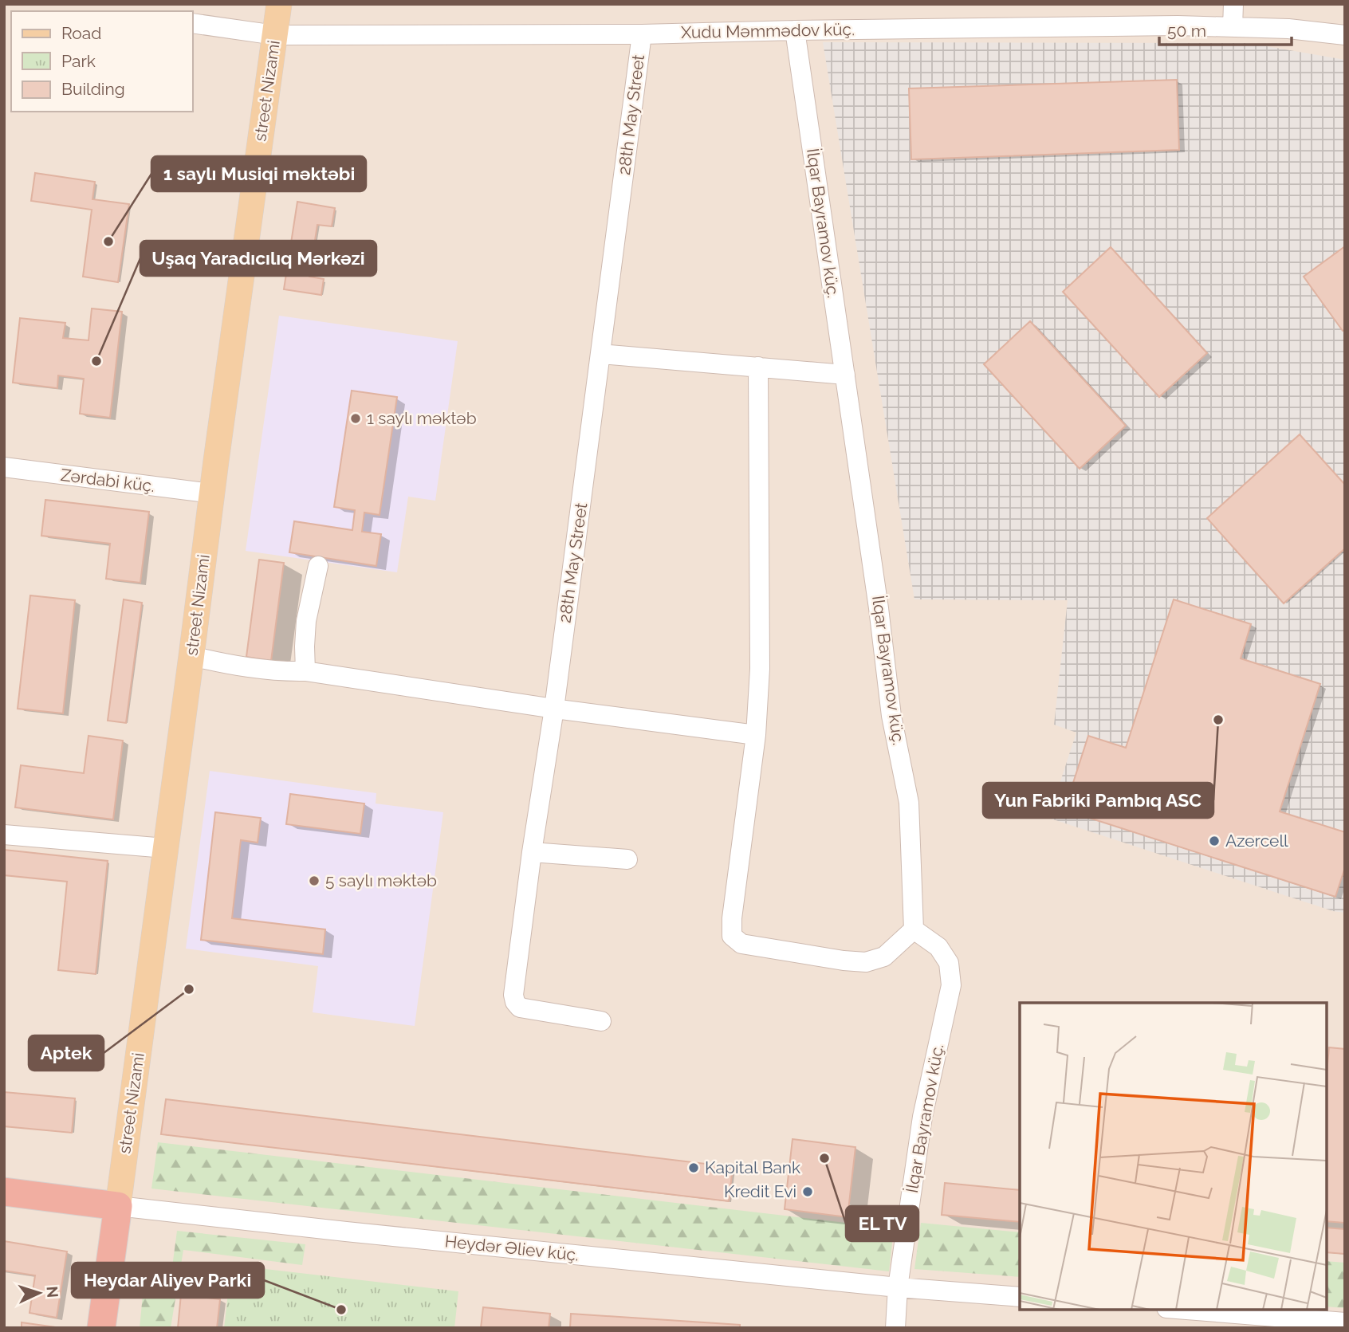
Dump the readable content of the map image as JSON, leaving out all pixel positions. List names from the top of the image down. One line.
{"streets":{"highway":["Heydər Əliev küç."],"main road":["street Nizami"],"street":["Xudu Məmmədov küç.","28th May Street","İlqar Bayramov küç.","Zərdabi küç."]},"crossings":[["Xudu Məmmədov küç.","street Nizami"],["Xudu Məmmədov küç.","28th May Street"],["Xudu Məmmədov küç.","İlqar Bayramov küç."],["street Nizami","Zərdabi küç."],["street Nizami","Heydər Əliev küç."],["İlqar Bayramov küç.","Heydər Əliev küç."]],"places":["1 saylı Musiqi məktəbi","Uşaq Yaradıcılıq Mərkəzi","1 saylı məktəb","Yun Fabriki Pambıq ASC","Azercell","5 saylı məktəb","Aptek","EL TV","Kapital Bank","Kredit Evi","Heydar Aliyev Parki"],"legend":["Road","Park","Building"],"scale_bar":"50 m","north":"right"}
